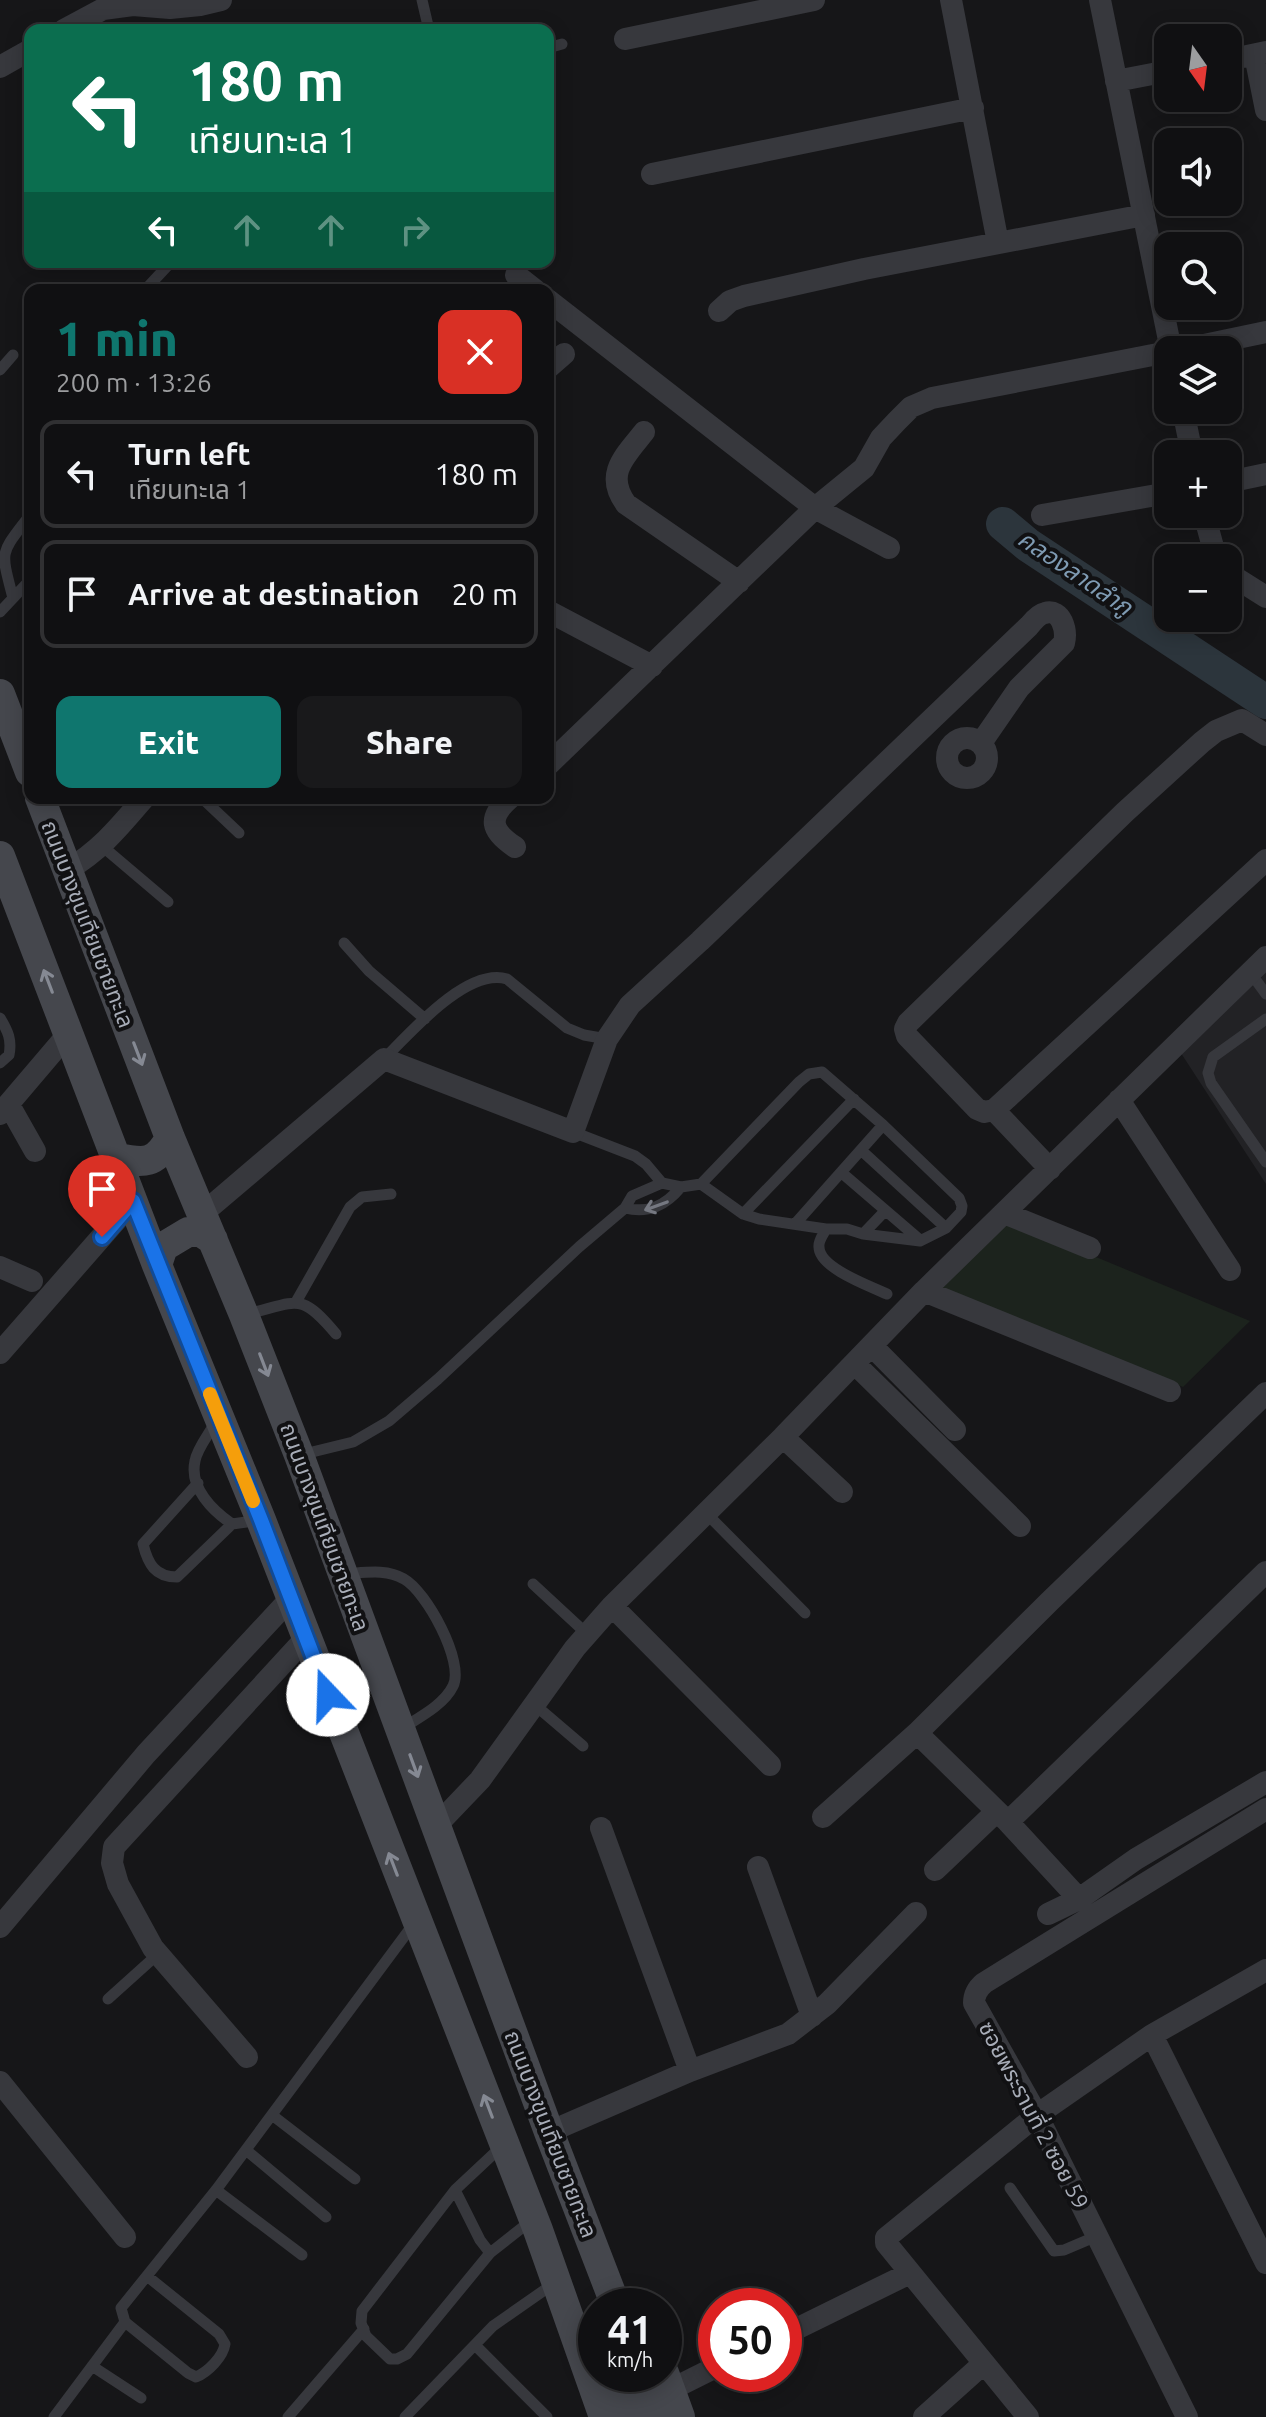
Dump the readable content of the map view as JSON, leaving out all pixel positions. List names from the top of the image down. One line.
{"streets":{"main road":["ถนนบางขุนเทียนชายทะเล"],"street":["ซอยพระรามที่ 2 ซอย 59"]},"water":["คลองลาดลำภู"],"north":"bottom","page":{"map_buttons":["+","−"],"turn":["180 m","เทียนทะเล 1"],"heading":["1 min","200 m · 13:26"],"list":[{"name":"Turn left","note":"เทียนทะเล 1","value":"180 m"},{"name":"Arrive at destination","value":"20 m"}],"buttons":["Exit","Share"],"speed":"41 km/h","limit":"50"}}
